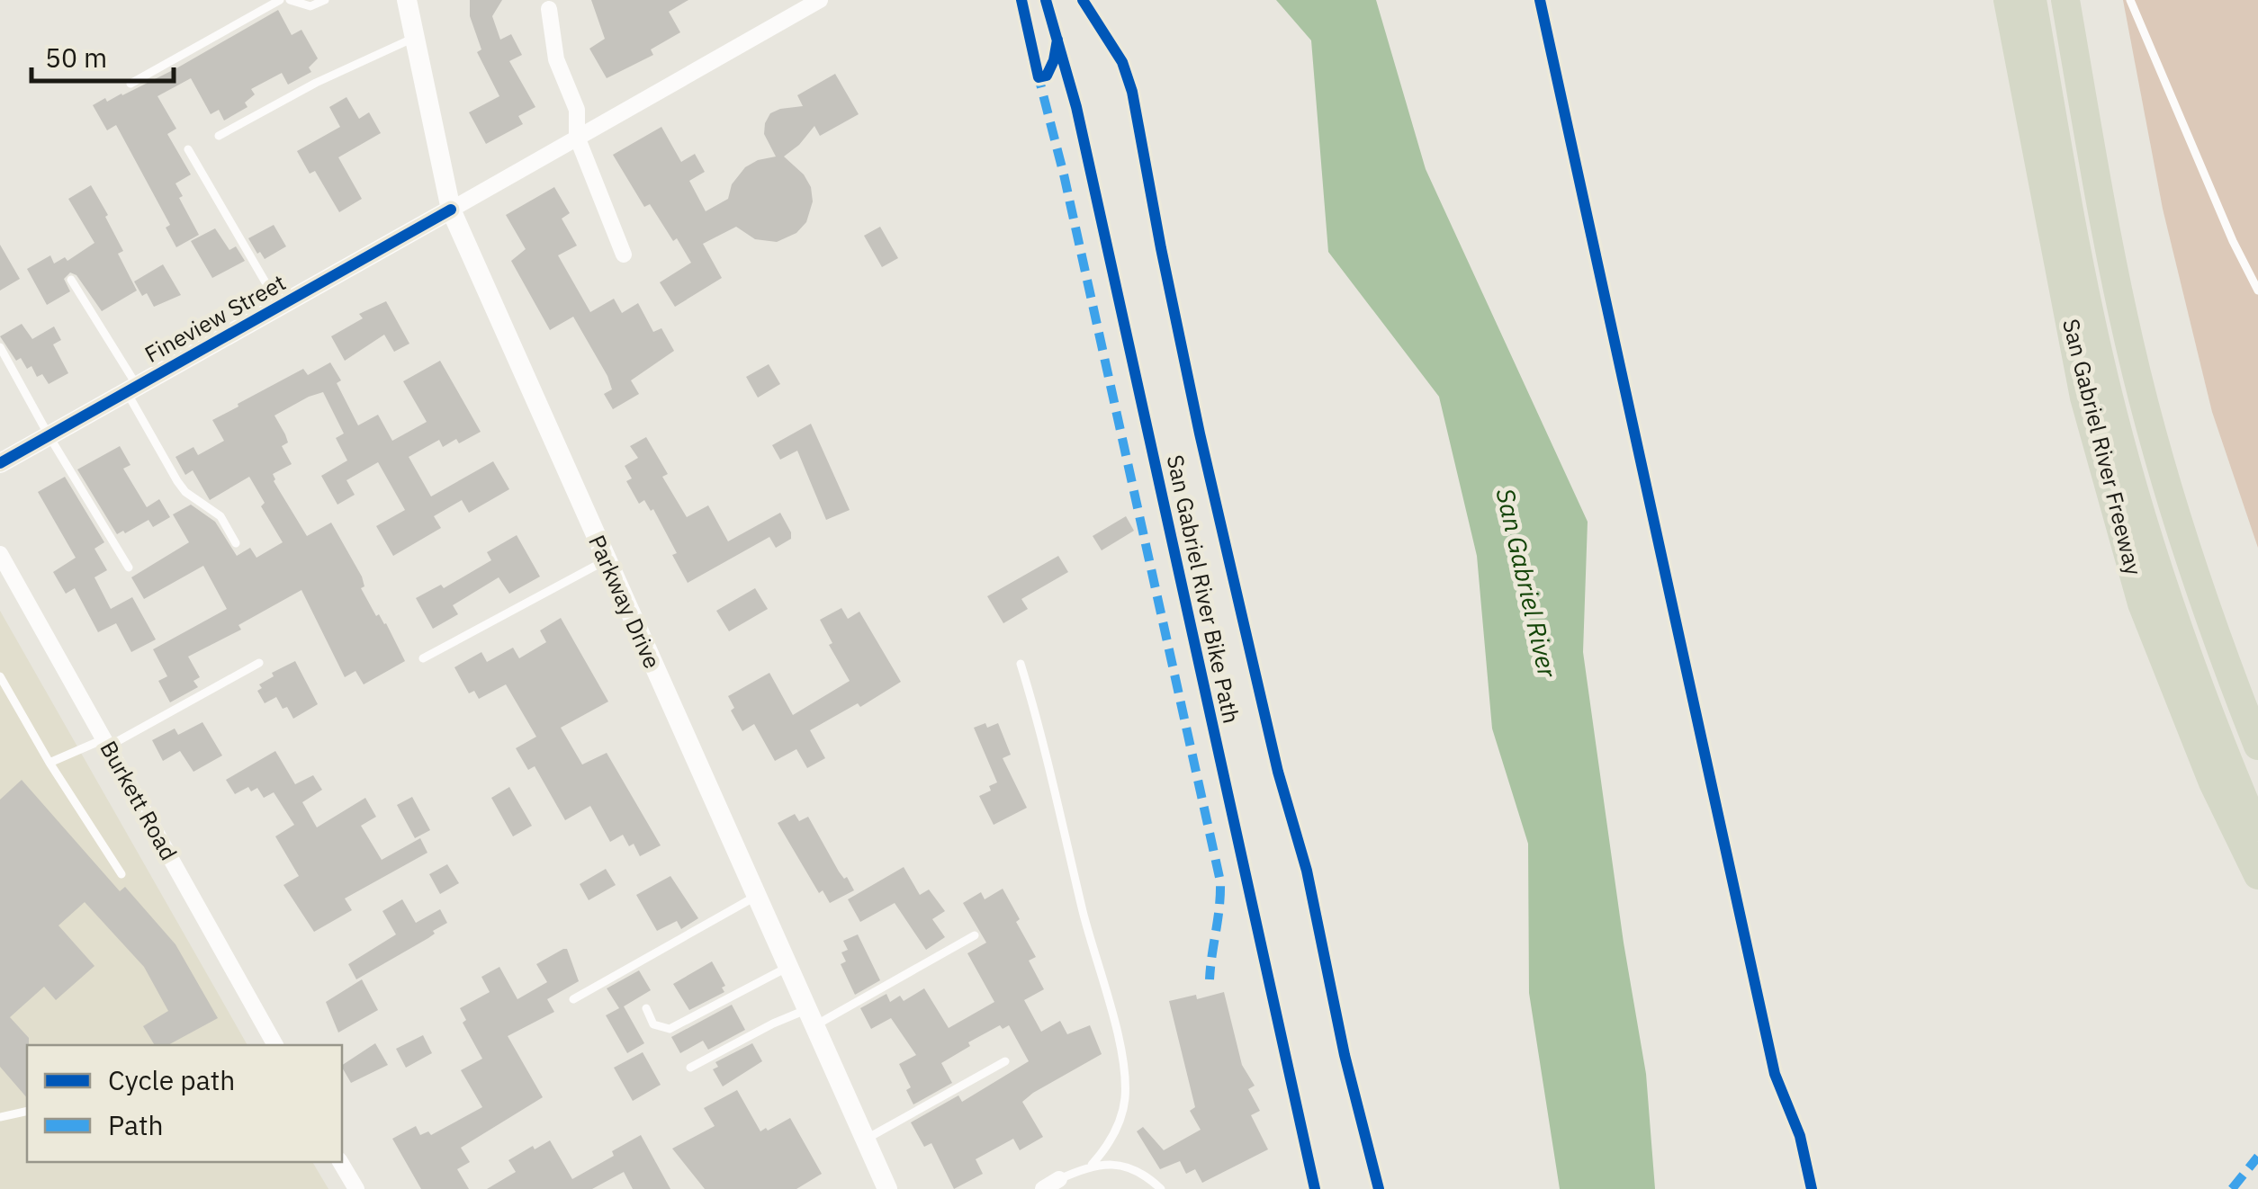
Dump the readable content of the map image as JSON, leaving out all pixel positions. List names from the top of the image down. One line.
{"streets":{"highway":["San Gabriel River Freeway"],"street":["Fineview Street","Parkway Drive","Burkett Road"],"cycle path":["San Gabriel River Bike Path"]},"crossings":[["Fineview Street","Parkway Drive"]],"water":["San Gabriel River"],"legend":["Cycle path","Path"],"scale_bar":"50 m"}
